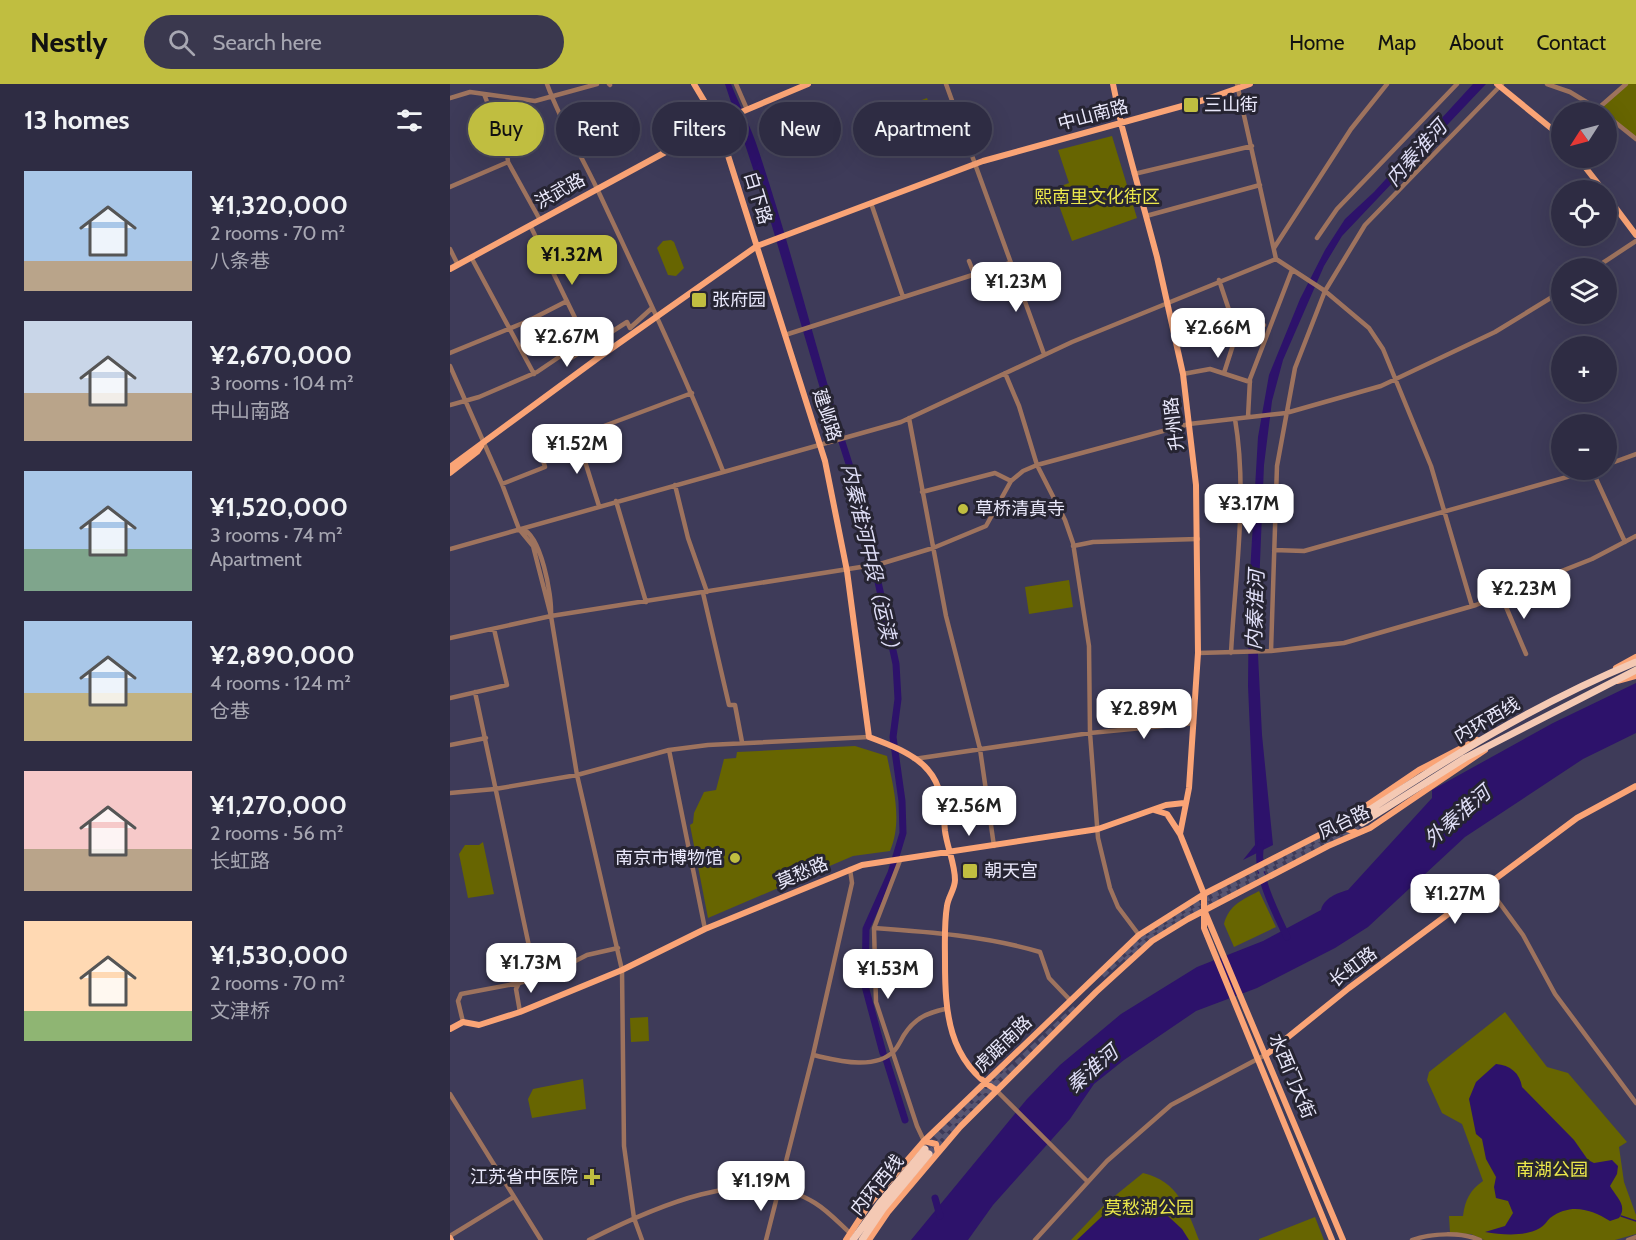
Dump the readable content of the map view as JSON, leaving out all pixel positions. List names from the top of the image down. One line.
{"streets":{"highway":["内环西线"],"main road":["中山南路","洪武路","白下路","建邺路","升州路","凤台路","莫愁路","长虹路","虎踞南路","水西门大街"]},"crossings":[["中山南路","白下路"],["中山南路","建邺路"],["中山南路","升州路"],["白下路","建邺路"],["升州路","莫愁路"],["内环西线","凤台路"],["内环西线","虎踞南路"],["凤台路","虎踞南路"],["凤台路","水西门大街"],["长虹路","水西门大街"],["虎踞南路","水西门大街"]],"water":["内秦淮河","内秦淮河中段（运渎）","外秦淮河","秦淮河"],"parks":["熙南里文化街区","南湖公园","莫愁湖公园"],"places":{"transit":["三山街","张府园","朝天宫"],"other":["草桥清真寺","南京市博物馆"],"health":["江苏省中医院"]},"north":"bottom left","page":{"header":"Nestly","search":"Search here","nav":["Home","Map","About","Contact"],"heading":"13 homes","map_buttons":["+","−"],"chip":["Buy","Rent","Filters","New","Apartment"],"list":[{"name":"¥1,320,000","note":"2 rooms · 70 m² · 八条巷"},{"name":"¥2,670,000","note":"3 rooms · 104 m² · 中山南路"},{"name":"¥1,520,000","note":"3 rooms · 74 m² · Apartment"},{"name":"¥2,890,000","note":"4 rooms · 124 m² · 仓巷"},{"name":"¥1,270,000","note":"2 rooms · 56 m² · 长虹路"},{"name":"¥1,530,000","note":"2 rooms · 70 m² · 文津桥"}],"price":["¥1.32M","¥1.23M","¥2.66M","¥2.67M","¥1.52M","¥3.17M","¥2.23M","¥2.89M","¥2.56M","¥1.27M","¥1.73M","¥1.53M","¥1.19M"]}}
